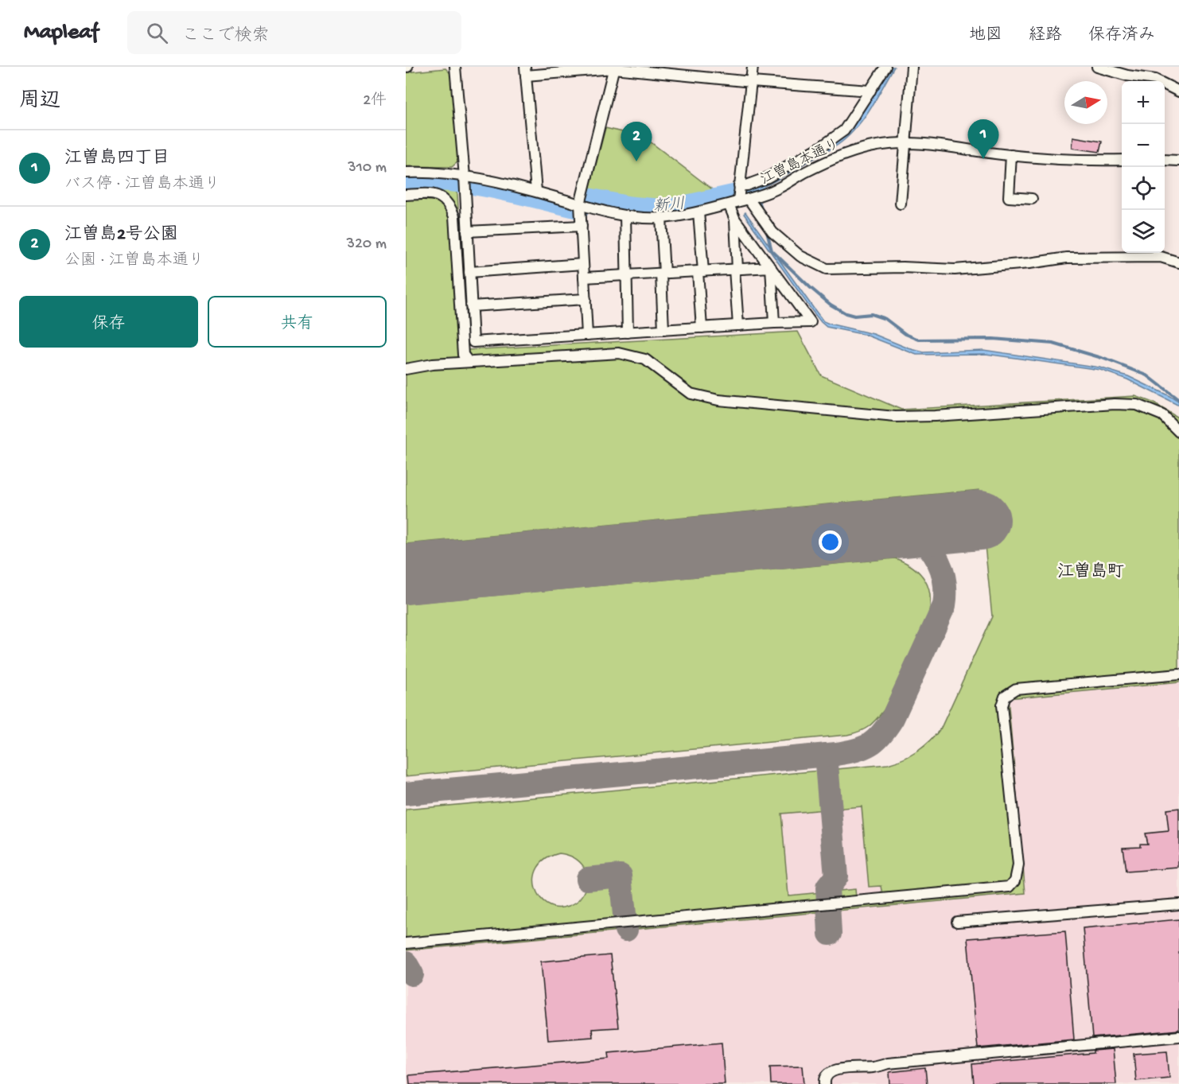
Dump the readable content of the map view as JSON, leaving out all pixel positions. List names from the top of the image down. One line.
{"streets":{"street":["江曽島本通り"]},"districts":["江曽島町"],"water":["新川"],"north":"right","page":{"header":"Mapleaf","search":"ここで検索","nav":["地図","経路","保存済み"],"heading":["周辺","2件"],"map_buttons":["+","−"],"pins":["1","2"],"list":[{"mark":"1","name":"江曽島四丁目","note":"バス停 · 江曽島本通り","value":"310 m"},{"mark":"2","name":"江曽島2号公園","note":"公園 · 江曽島本通り","value":"320 m"}],"buttons":["保存","共有"]}}
